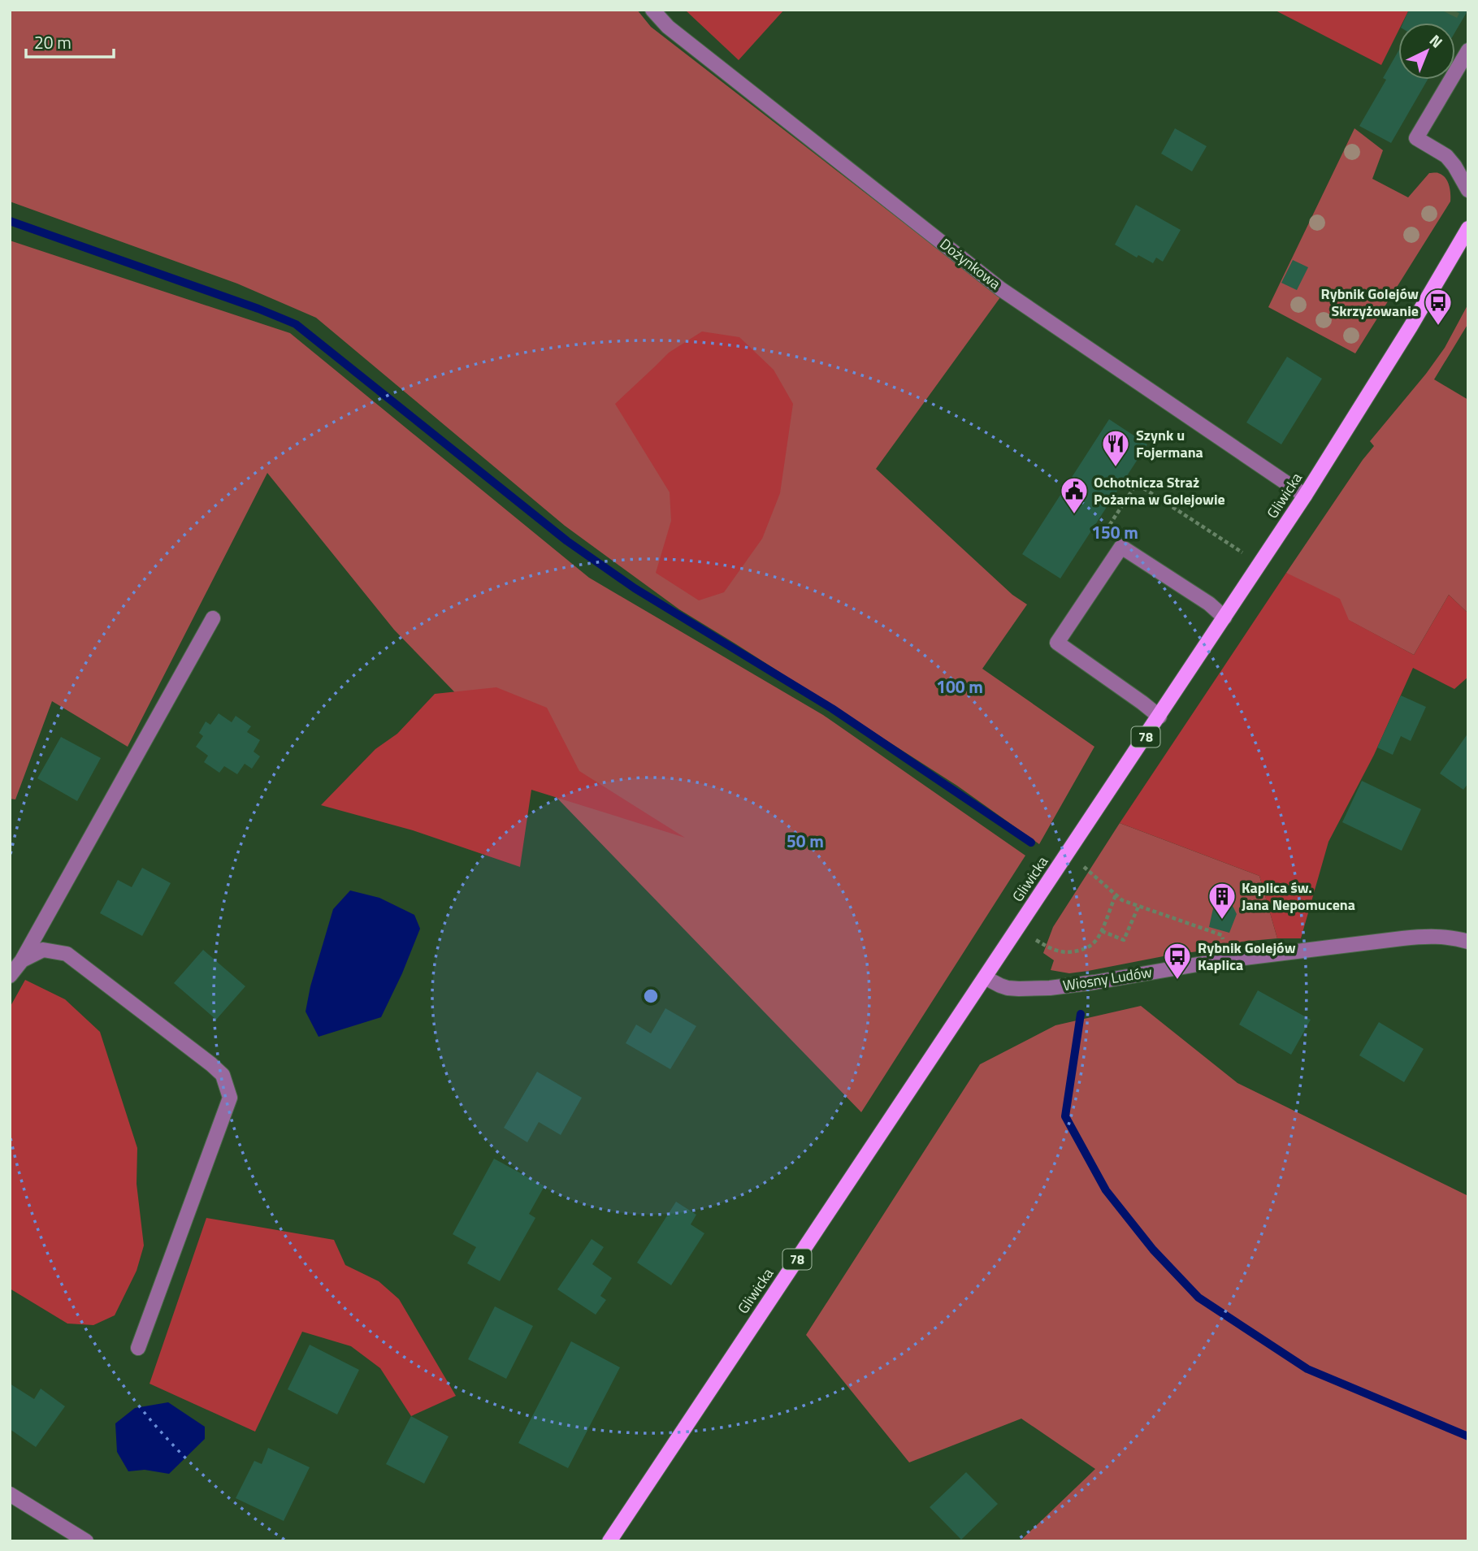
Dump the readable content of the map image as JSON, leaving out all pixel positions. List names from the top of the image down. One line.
{"streets":{"main road":["Gliwicka","78"],"street":["Dożynkowa","Wiosny Ludów"]},"crossings":[["Dożynkowa","Gliwicka"],["Gliwicka","Wiosny Ludów"]],"places":{"bus stop":["Rybnik Golejów Skrzyżowanie","Rybnik Golejów Kaplica"],"restaurant":["Szynk u Fojermana"],"public building":["Ochotnicza Straż Pożarna w Golejowie"],"building":["Kaplica św. Jana Nepomucena"]},"scale_bar":"20 m","north":"top right","rings":["150 m","100 m","50 m"]}
